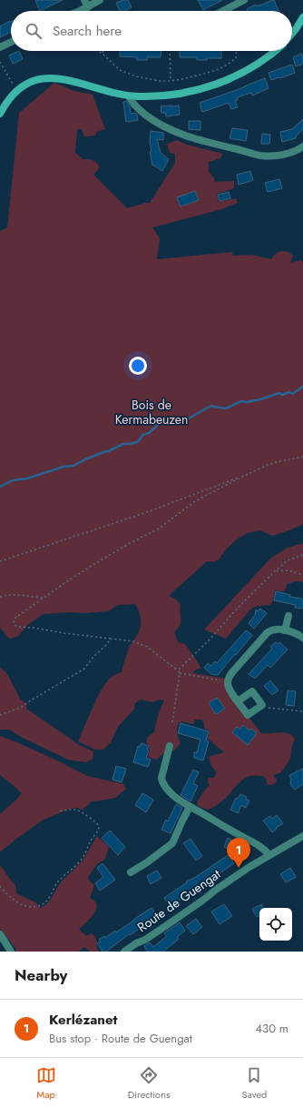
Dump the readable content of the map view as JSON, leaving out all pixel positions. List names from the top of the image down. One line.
{"streets":{"street":["Route de Guengat"]},"parks":["Bois de Kermabeuzen"],"page":{"search":"Search here","pins":"1","heading":"Nearby","list":[{"mark":"1","name":"Kerlézanet","note":"Bus stop · Route de Guengat","value":"430 m"}],"nav":["Map","Directions","Saved"]}}
